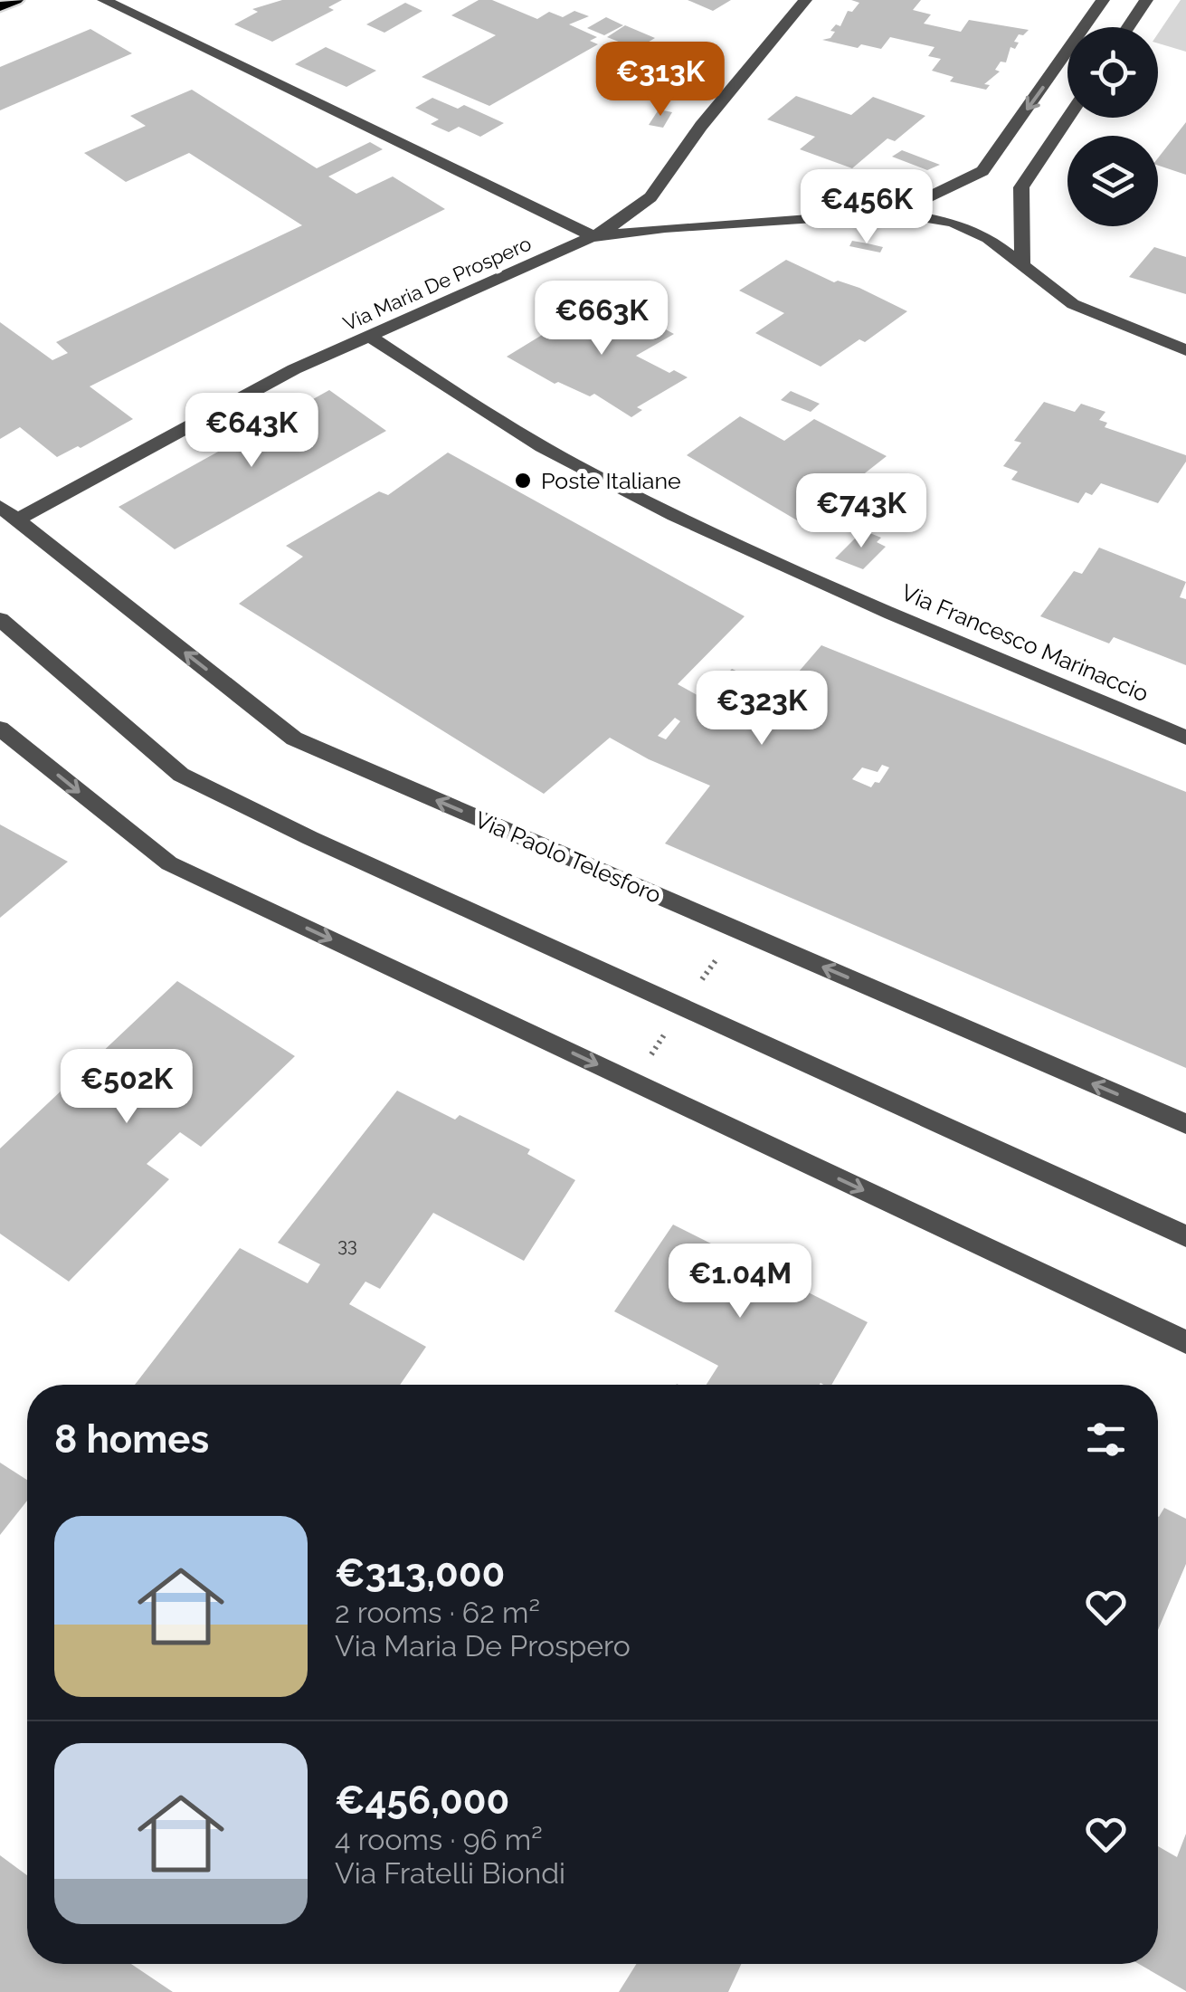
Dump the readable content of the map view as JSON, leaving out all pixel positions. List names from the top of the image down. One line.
{"streets":{"street":["Via Maria De Prospero","Via Francesco Marinaccio","Via Paolo Telesforo"]},"crossings":[["Via Maria De Prospero","Via Francesco Marinaccio"],["Via Maria De Prospero","Via Paolo Telesforo"]],"places":["Poste Italiane"],"house_numbers":["33"],"page":{"price":["€313K","€456K","€663K","€643K","€743K","€323K","€502K","€1.04M"],"heading":"8 homes","list":[{"name":"€313,000","note":"2 rooms · 62 m² · Via Maria De Prospero"},{"name":"€456,000","note":"4 rooms · 96 m² · Via Fratelli Biondi"}]}}
